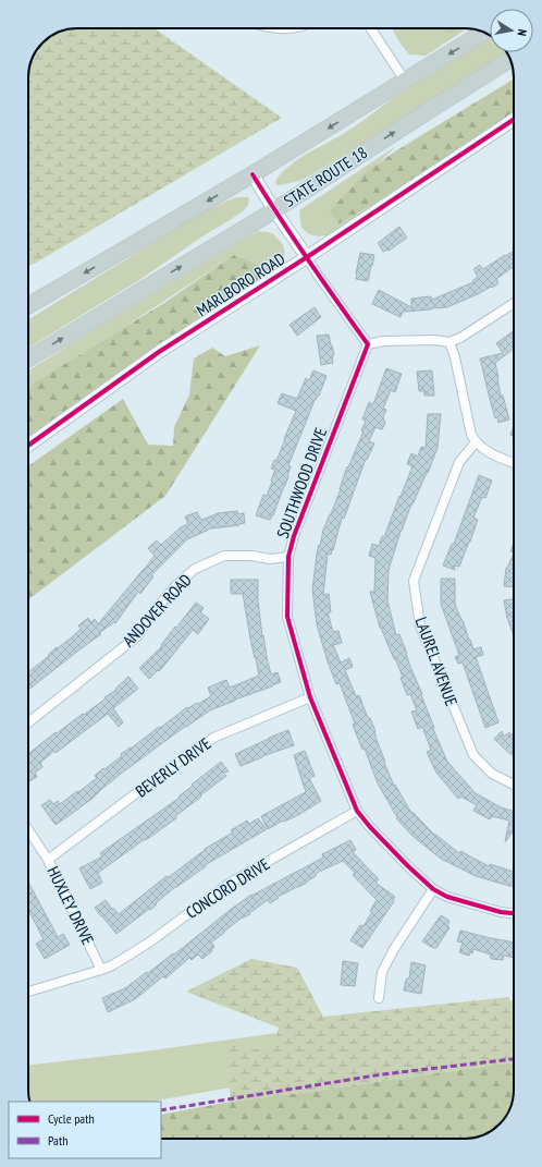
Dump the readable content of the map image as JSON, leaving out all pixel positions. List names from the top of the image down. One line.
{"streets":{"highway":["STATE ROUTE 18"],"street":["MARLBORO ROAD","SOUTHWOOD DRIVE","ANDOVER ROAD","LAUREL AVENUE","BEVERLY DRIVE","CONCORD DRIVE","HUXLEY DRIVE"]},"crossings":[["SOUTHWOOD DRIVE","ANDOVER ROAD"],["SOUTHWOOD DRIVE","BEVERLY DRIVE"],["SOUTHWOOD DRIVE","CONCORD DRIVE"],["BEVERLY DRIVE","HUXLEY DRIVE"],["CONCORD DRIVE","HUXLEY DRIVE"]],"legend":["Cycle path","Path"],"north":"right"}
